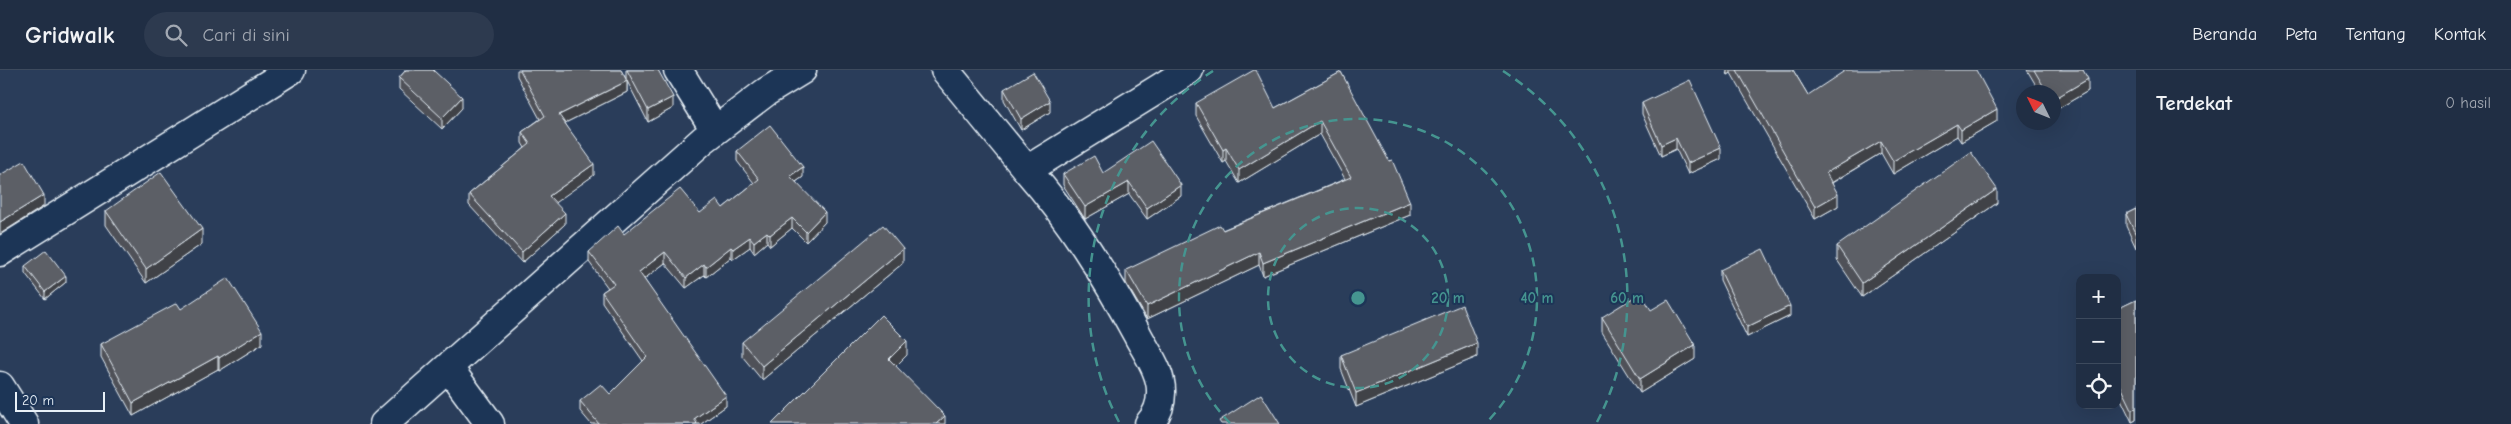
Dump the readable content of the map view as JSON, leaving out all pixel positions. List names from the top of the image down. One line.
{"scale_bar":"20 m","north":"top left","page":{"header":"Gridwalk","search":"Cari di sini","nav":["Beranda","Peta","Tentang","Kontak"],"heading":["Terdekat","0 hasil"],"map_buttons":["+","−"],"scale":"20 m"},"rings":["20 m","40 m","60 m"]}
